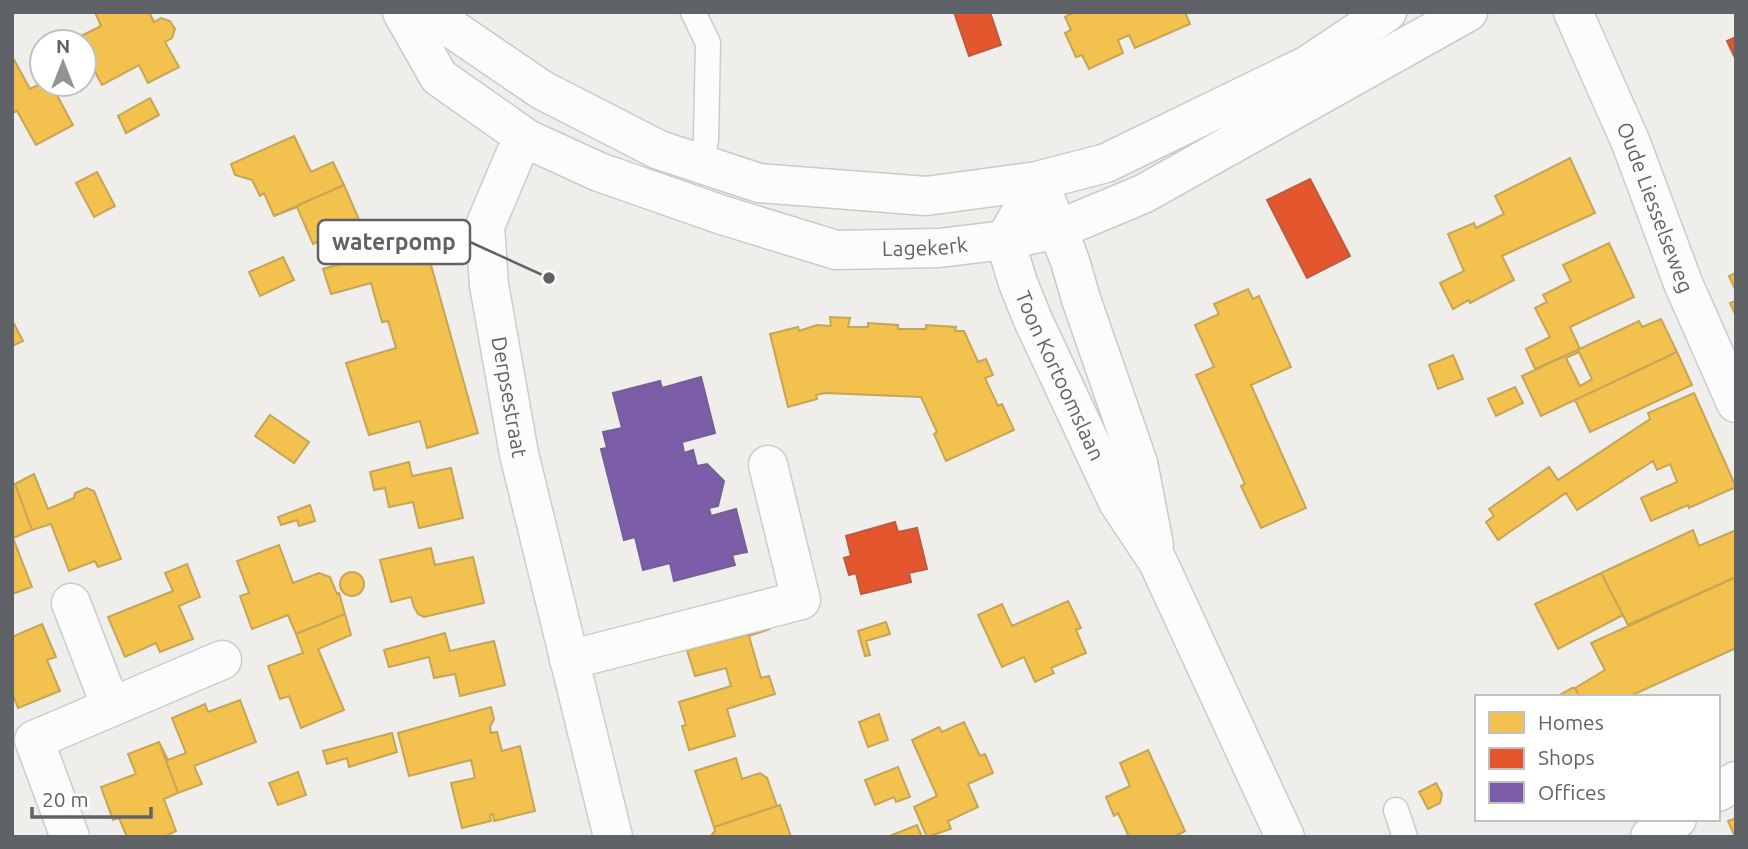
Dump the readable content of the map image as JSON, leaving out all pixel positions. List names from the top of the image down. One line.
{"streets":{"street":["Oude Liesselseweg","Lagekerk","Toon Kortoomslaan","Derpsestraat"]},"crossings":[["Lagekerk","Toon Kortoomslaan"],["Lagekerk","Derpsestraat"]],"places":["waterpomp"],"legend":["Homes","Shops","Offices"],"scale_bar":"20 m","north":"top"}
